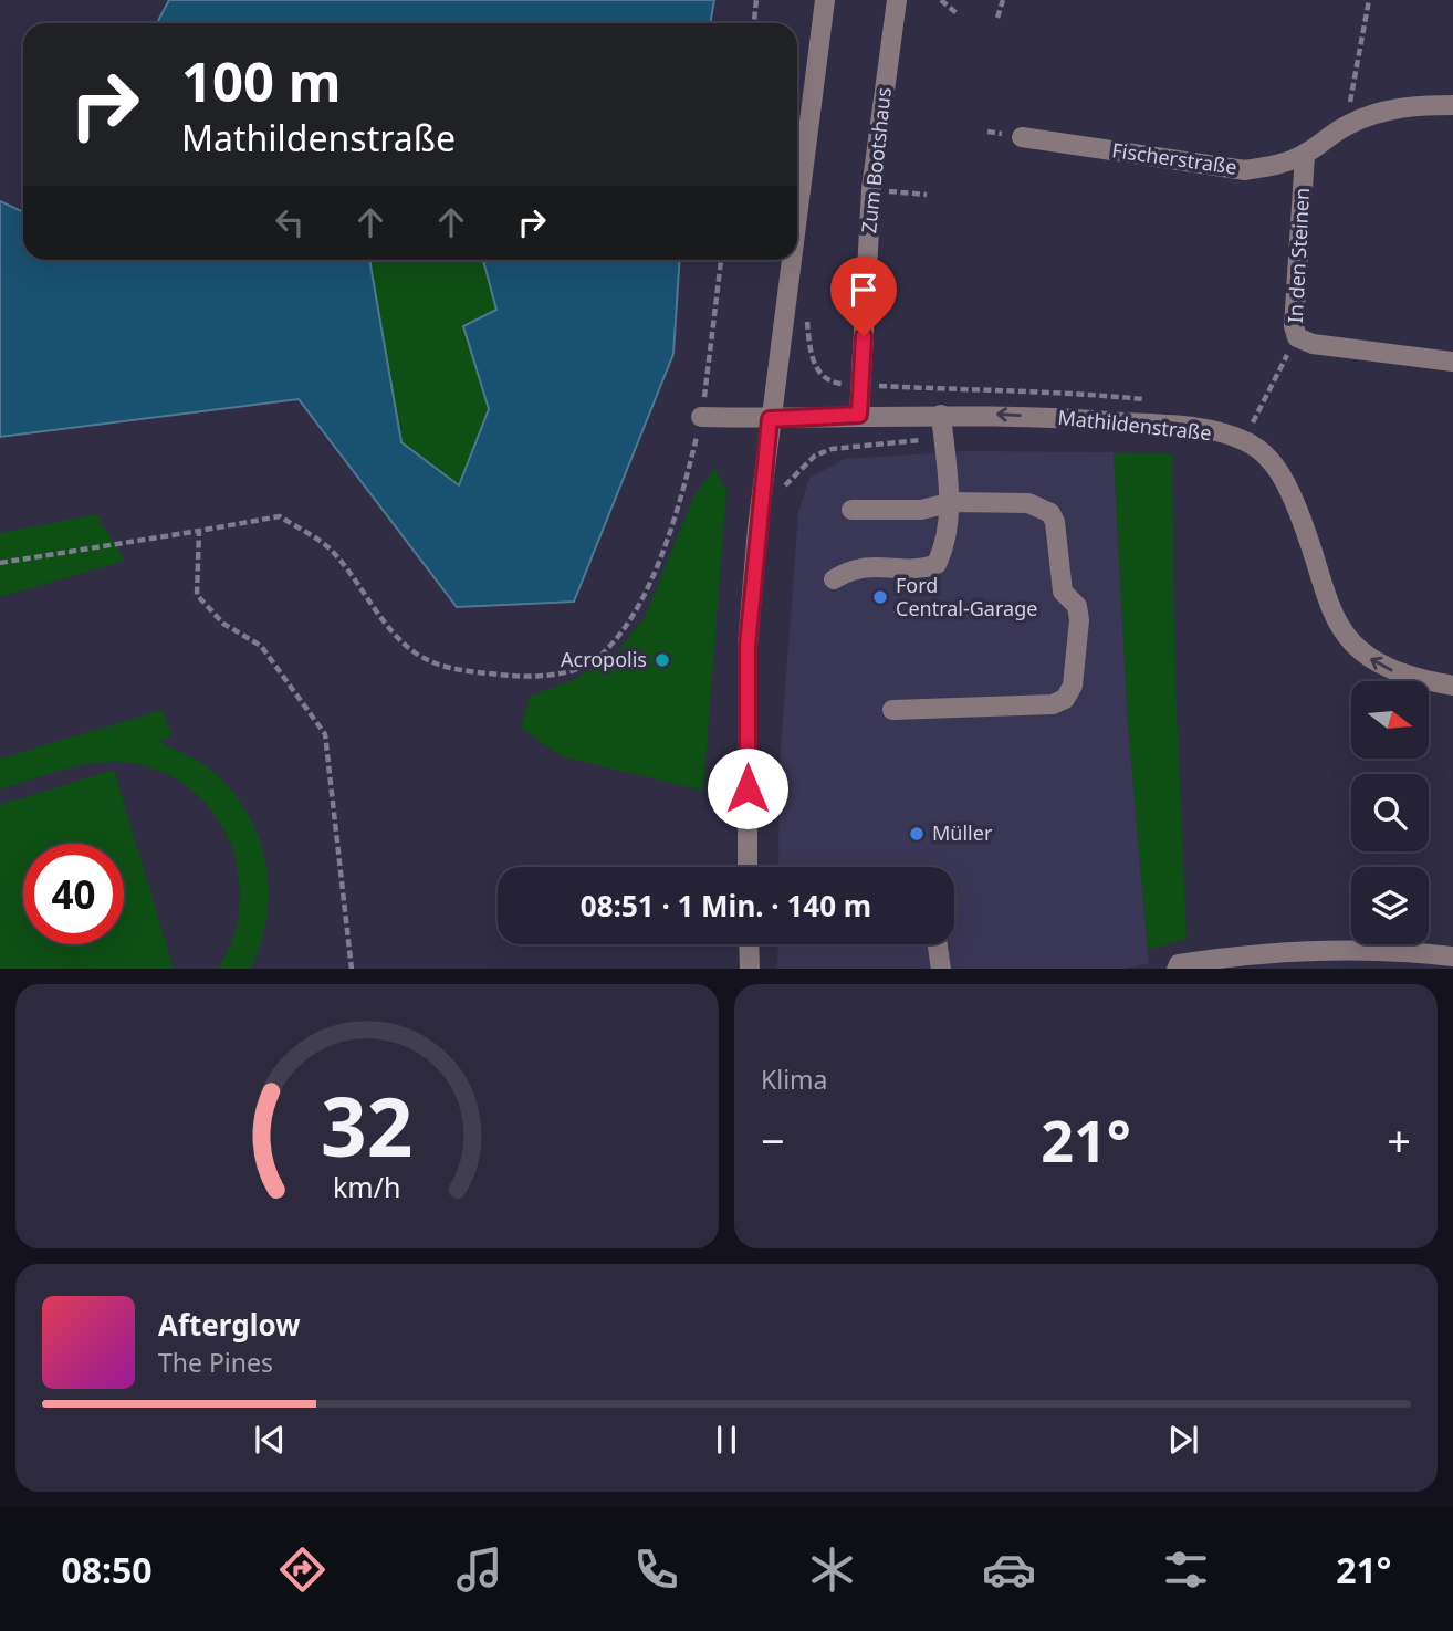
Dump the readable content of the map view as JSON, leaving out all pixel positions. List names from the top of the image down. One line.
{"streets":{"street":["Fischerstraße","Zum Bootshaus","In den Steinen","Mathildenstraße"]},"crossings":[["Fischerstraße","In den Steinen"],["Zum Bootshaus","Mathildenstraße"]],"one_way":["Mathildenstraße"],"places":["Ford Central-Garage","Acropolis","Müller"],"north":"right","page":{"turn":["100 m","Mathildenstraße"],"limit":"40","trip":"08:51 · 1 Min. · 140 m","tile":"Klima","heat":["−","21°","+"],"song":["Afterglow","The Pines"],"tabs":["08:50","21°"],"gauge":["32","km/h"]}}
